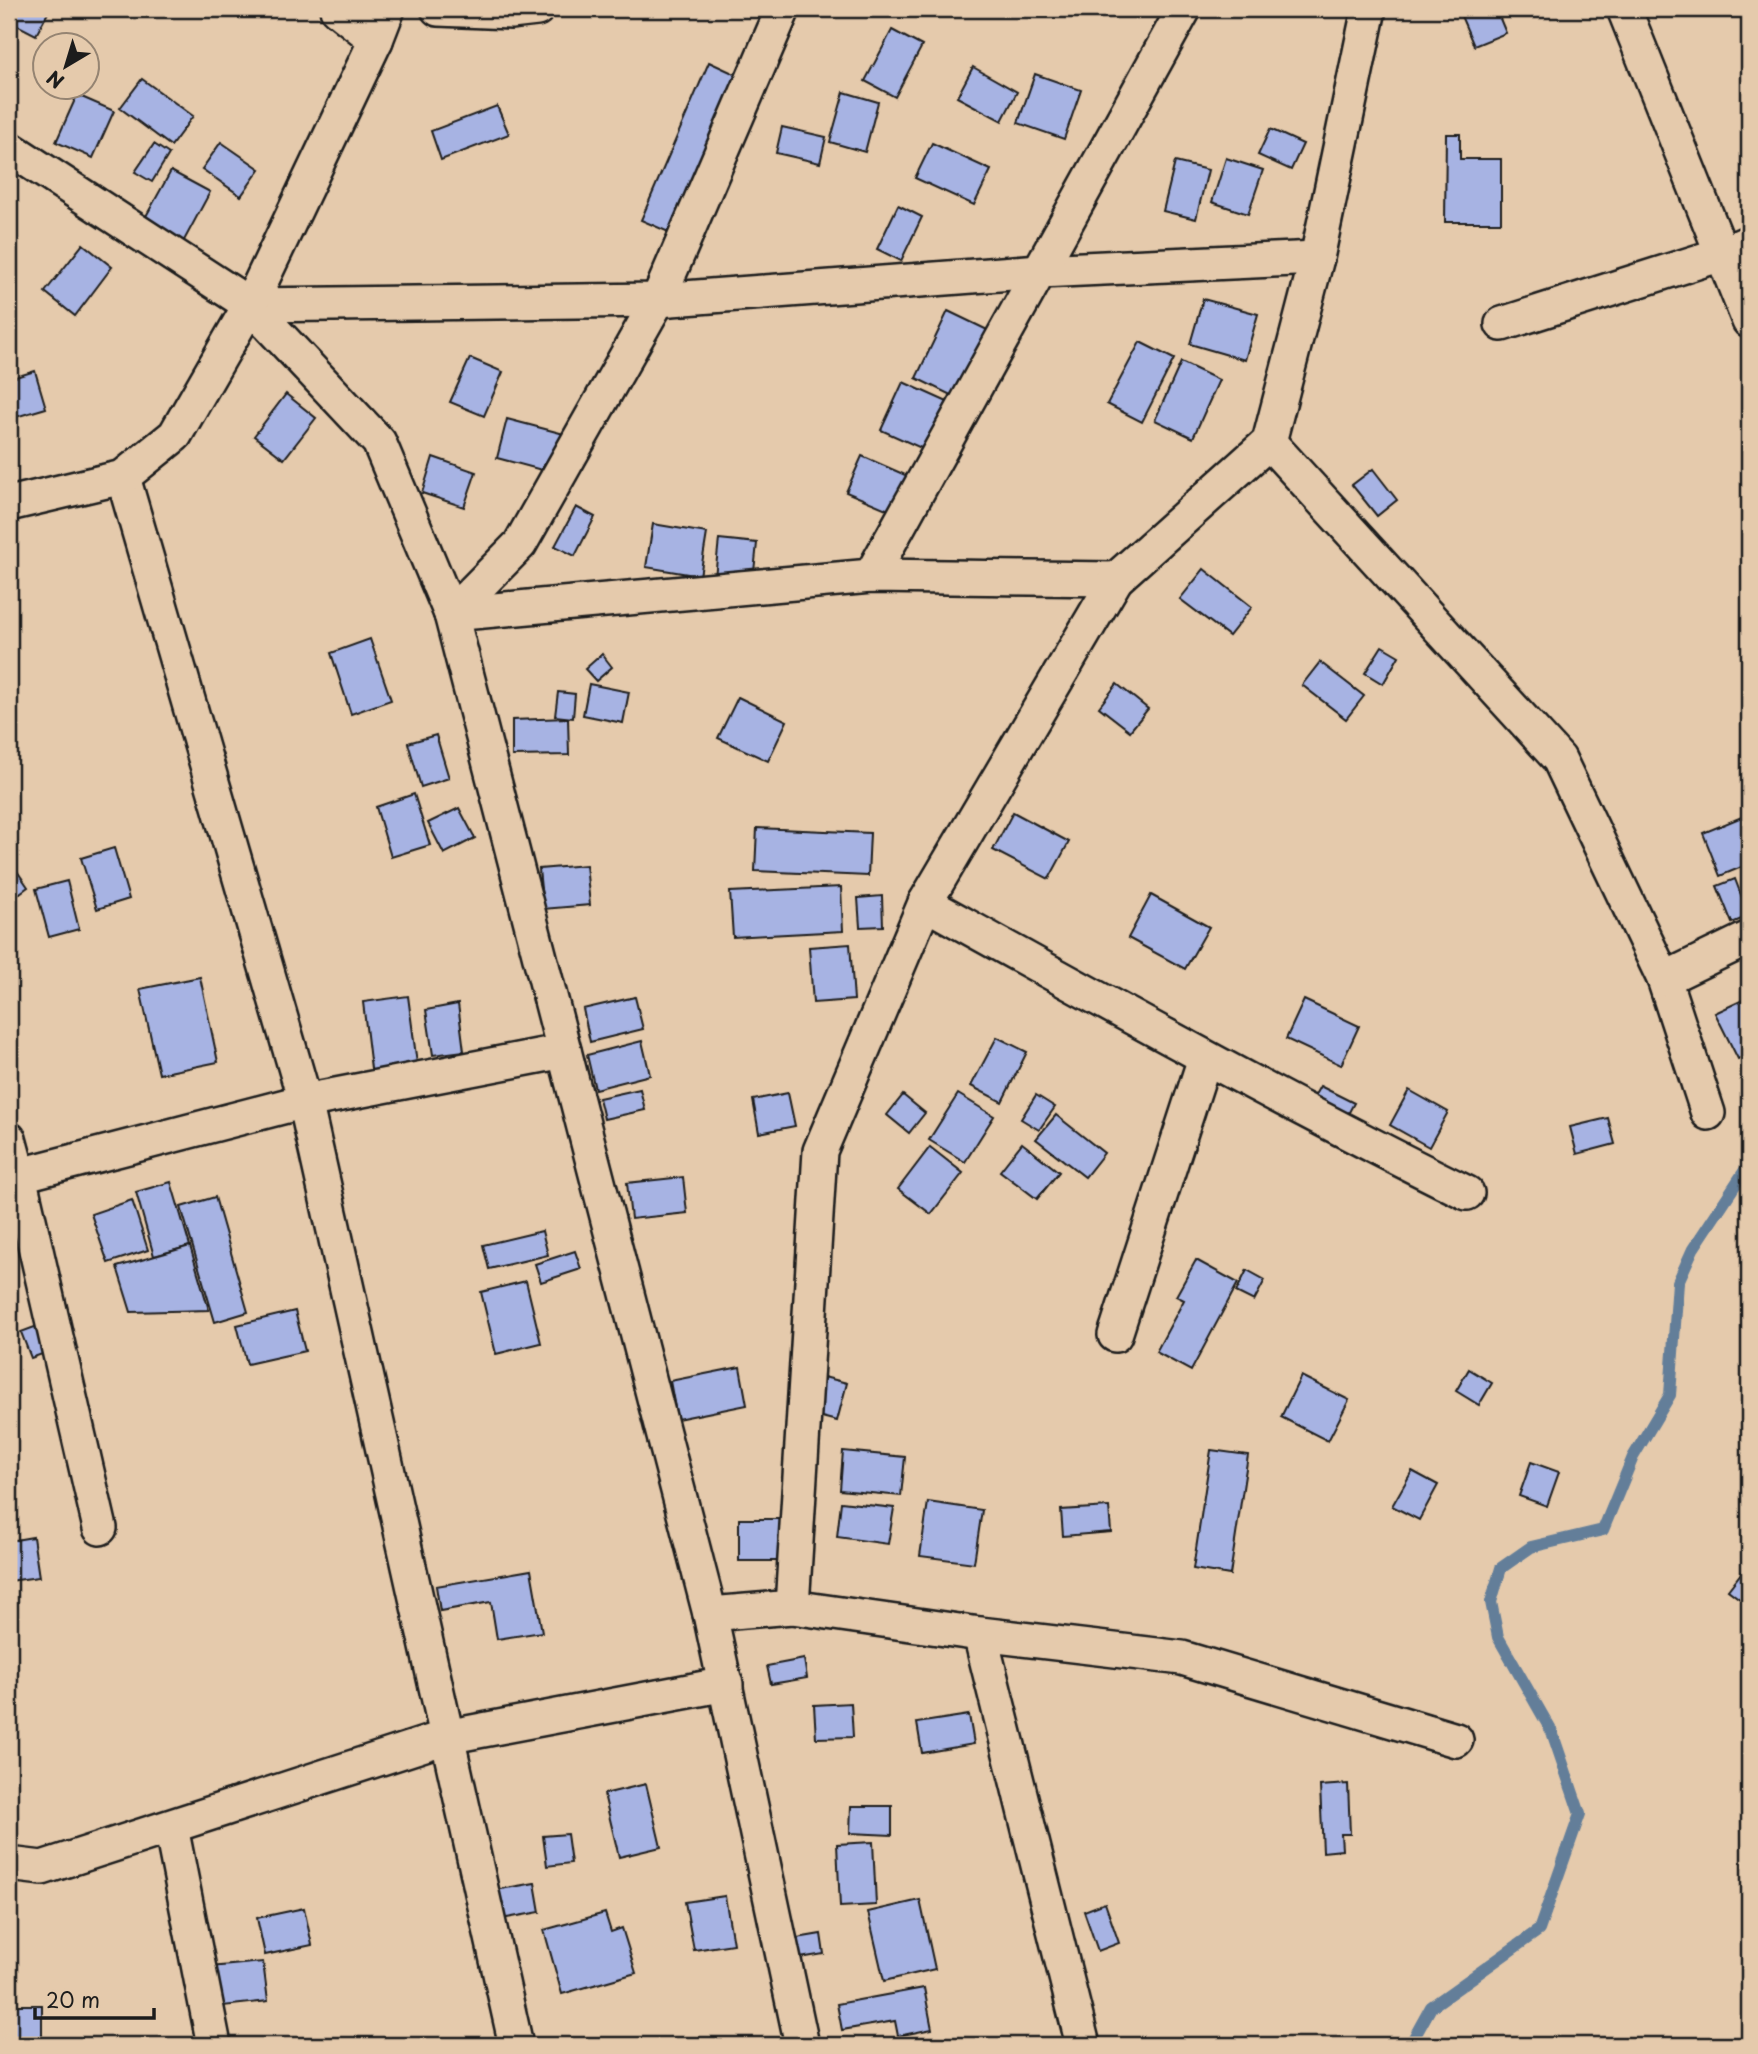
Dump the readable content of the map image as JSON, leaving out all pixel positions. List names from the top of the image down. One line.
{"scale_bar":"20 m","north":"bottom left"}
